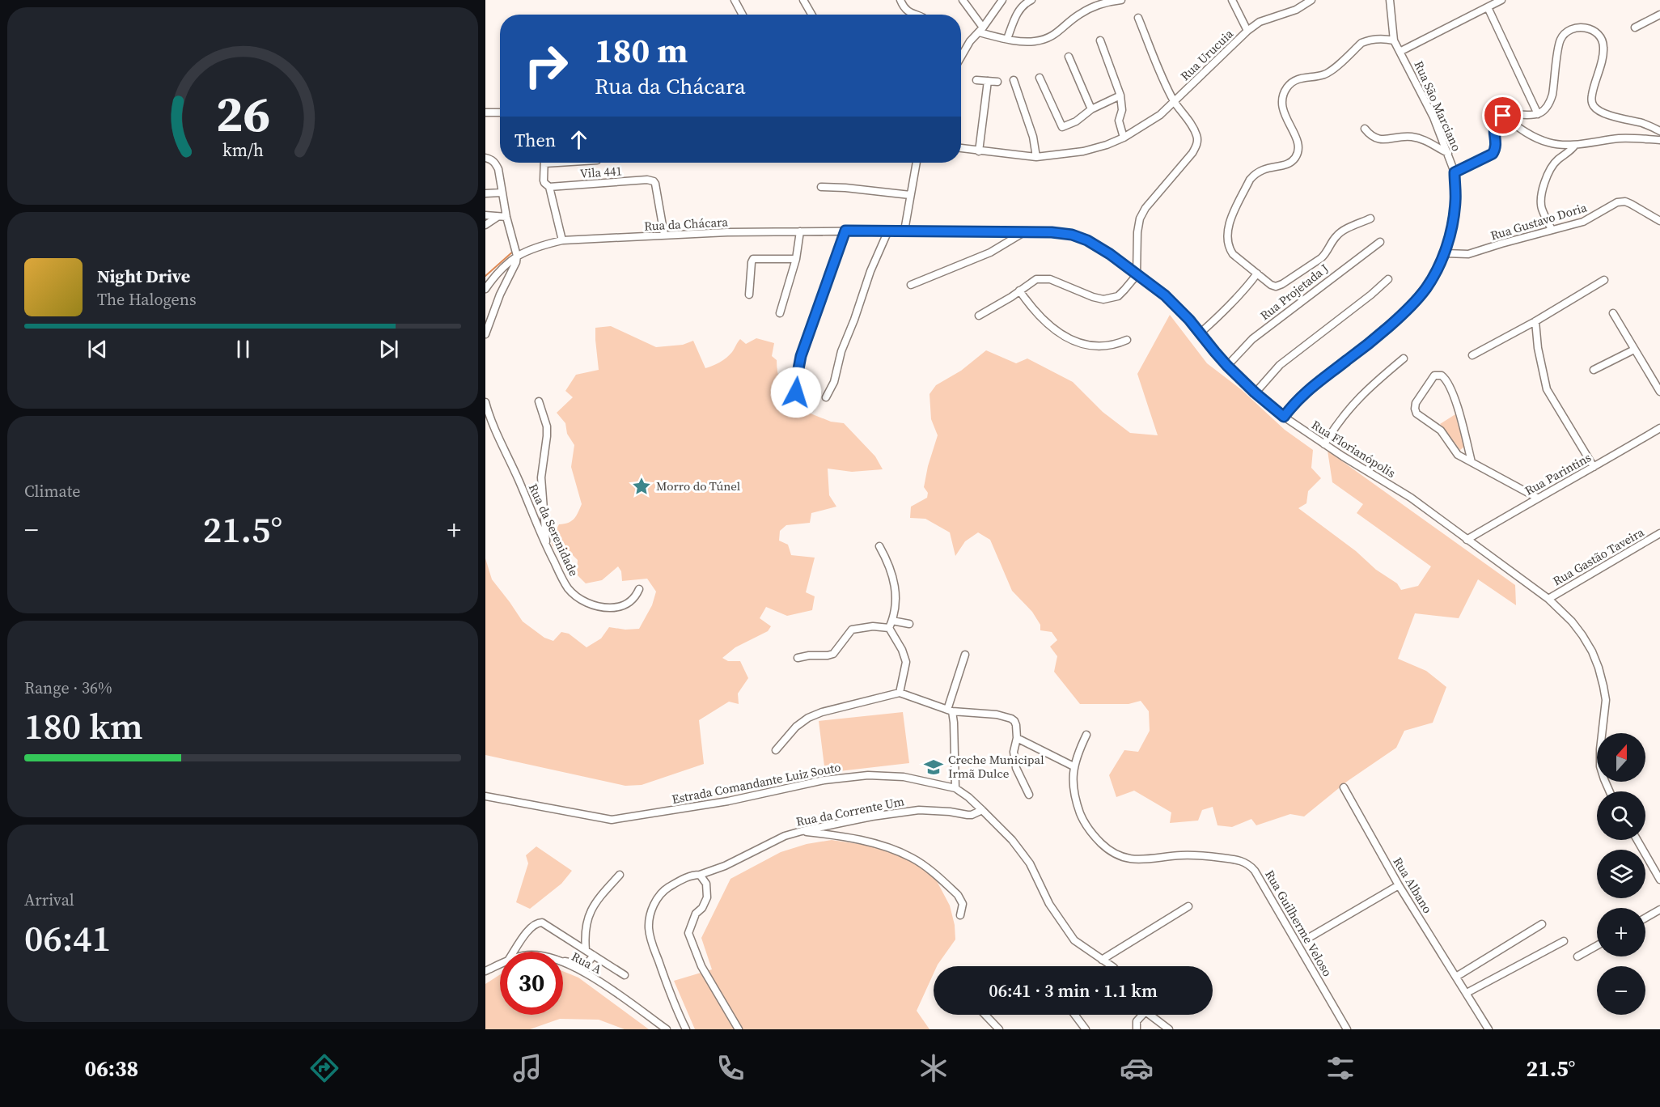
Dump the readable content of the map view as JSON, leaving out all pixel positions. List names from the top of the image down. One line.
{"streets":{"street":["Rua Urucuia","Rua São Marciano","Vila 441","Rua Gustavo Doria","Rua da Chácara","Rua Projetada J","Rua Florianópolis","Rua Parintins","Rua da Serenidade","Rua Gastão Taveira","Estrada Comandante Luiz Souto","Rua da Corrente Um","Rua Albano","Rua Guilherme Veloso","Rua A"]},"crossings":[["Rua São Marciano","Rua Gustavo Doria"],["Rua São Marciano","Rua Florianópolis"],["Vila 441","Rua da Chácara"],["Rua da Chácara","Rua Florianópolis"],["Rua Projetada J","Rua Florianópolis"],["Rua Florianópolis","Rua Parintins"],["Rua Florianópolis","Rua Gastão Taveira"],["Estrada Comandante Luiz Souto","Rua da Corrente Um"]],"places":{"place":["Morro do Túnel"],"school or university":["Creche Municipal Irmã Dulce"]},"north":"top","page":{"turn":["180 m","Rua da Chácara"],"then":"Then","song":["Night Drive","The Halogens"],"tile":["Climate",["Range · 36%","180 km"],["Arrival","06:41"]],"heat":["−","21.5°","+"],"map_buttons":["+","−"],"limit":"30","trip":"06:41 · 3 min · 1.1 km","tabs":["06:38","21.5°"],"gauge":["26","km/h"]}}
